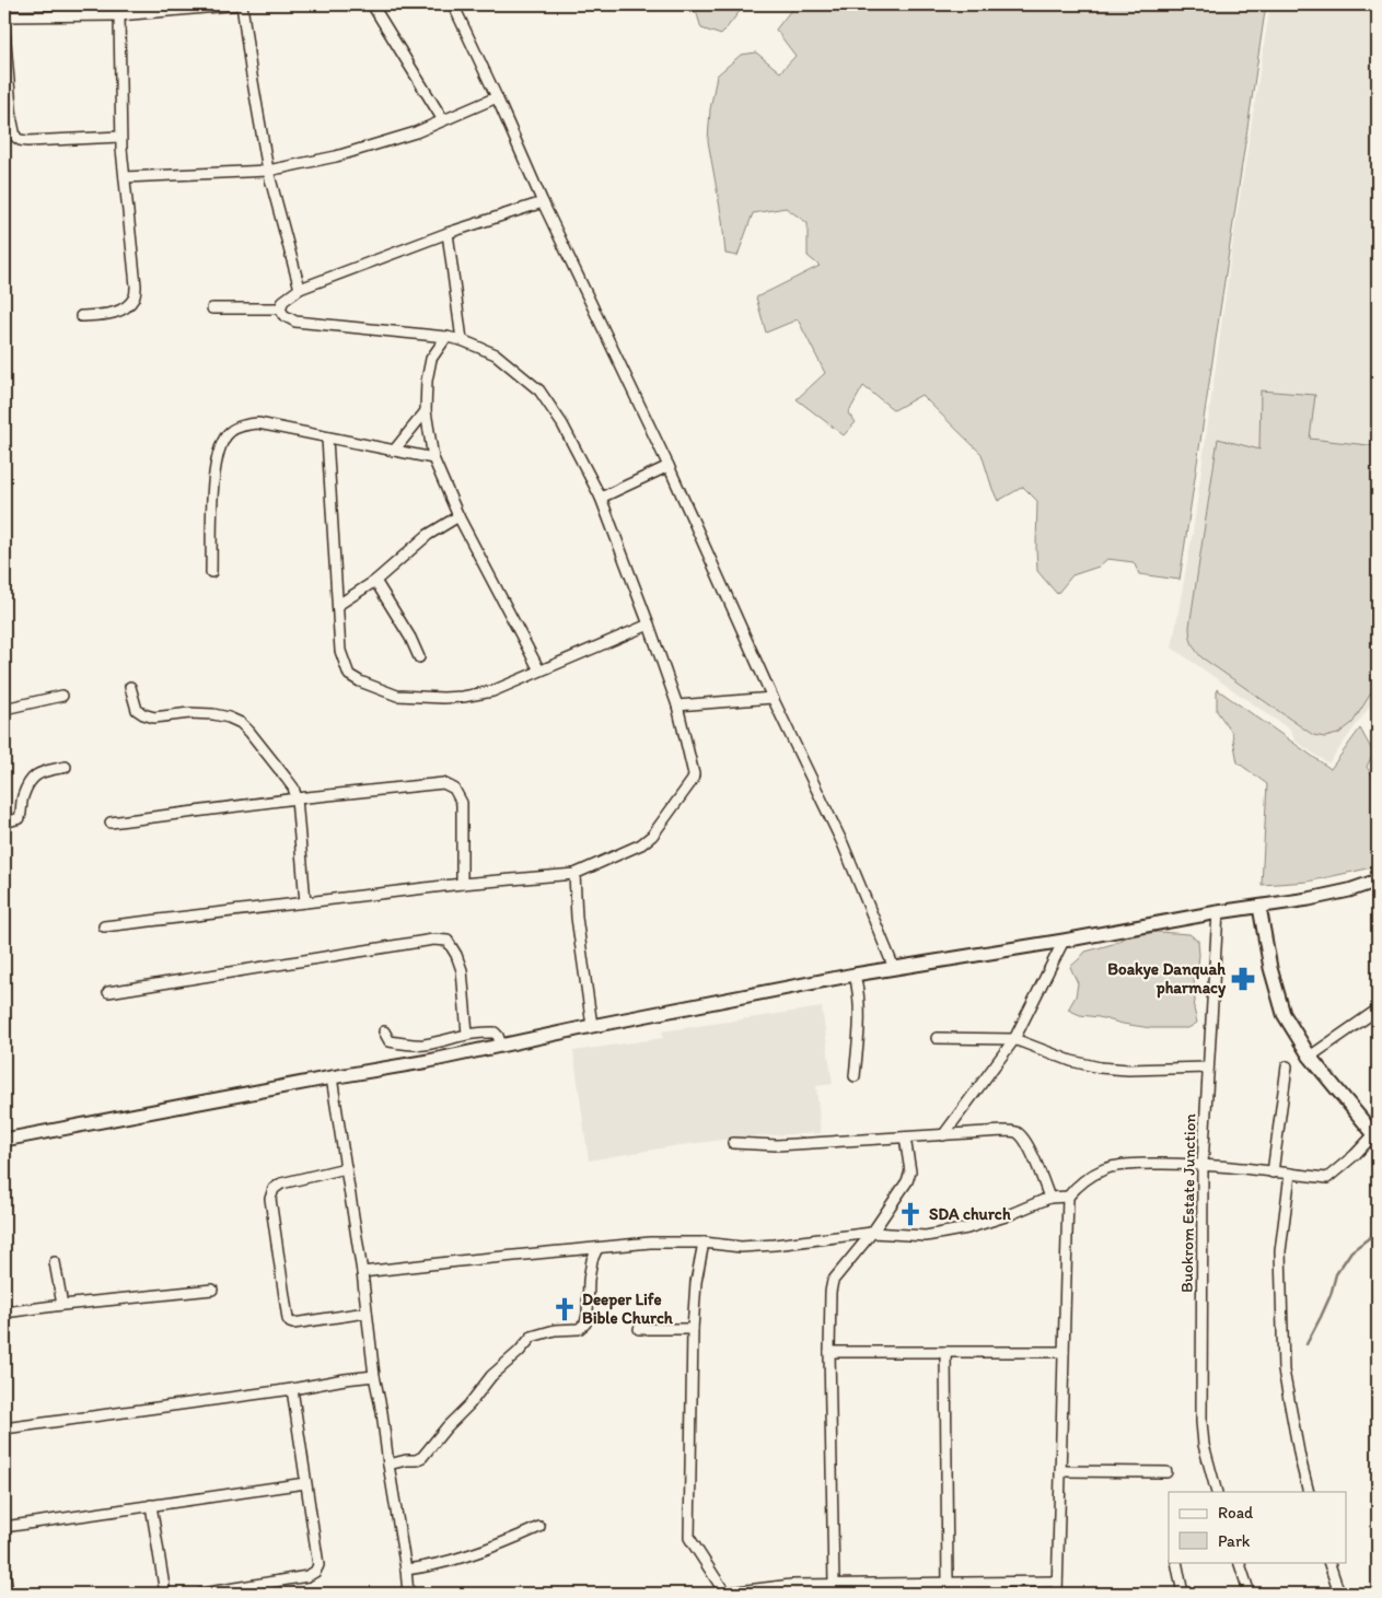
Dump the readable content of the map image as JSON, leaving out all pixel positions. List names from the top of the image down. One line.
{"streets":{"street":["Buokrom Estate Junction"]},"places":{"pharmacy":["Boakye Danquah pharmacy"],"church":["SDA church","Deeper Life Bible Church"]},"legend":["Road","Park"]}
